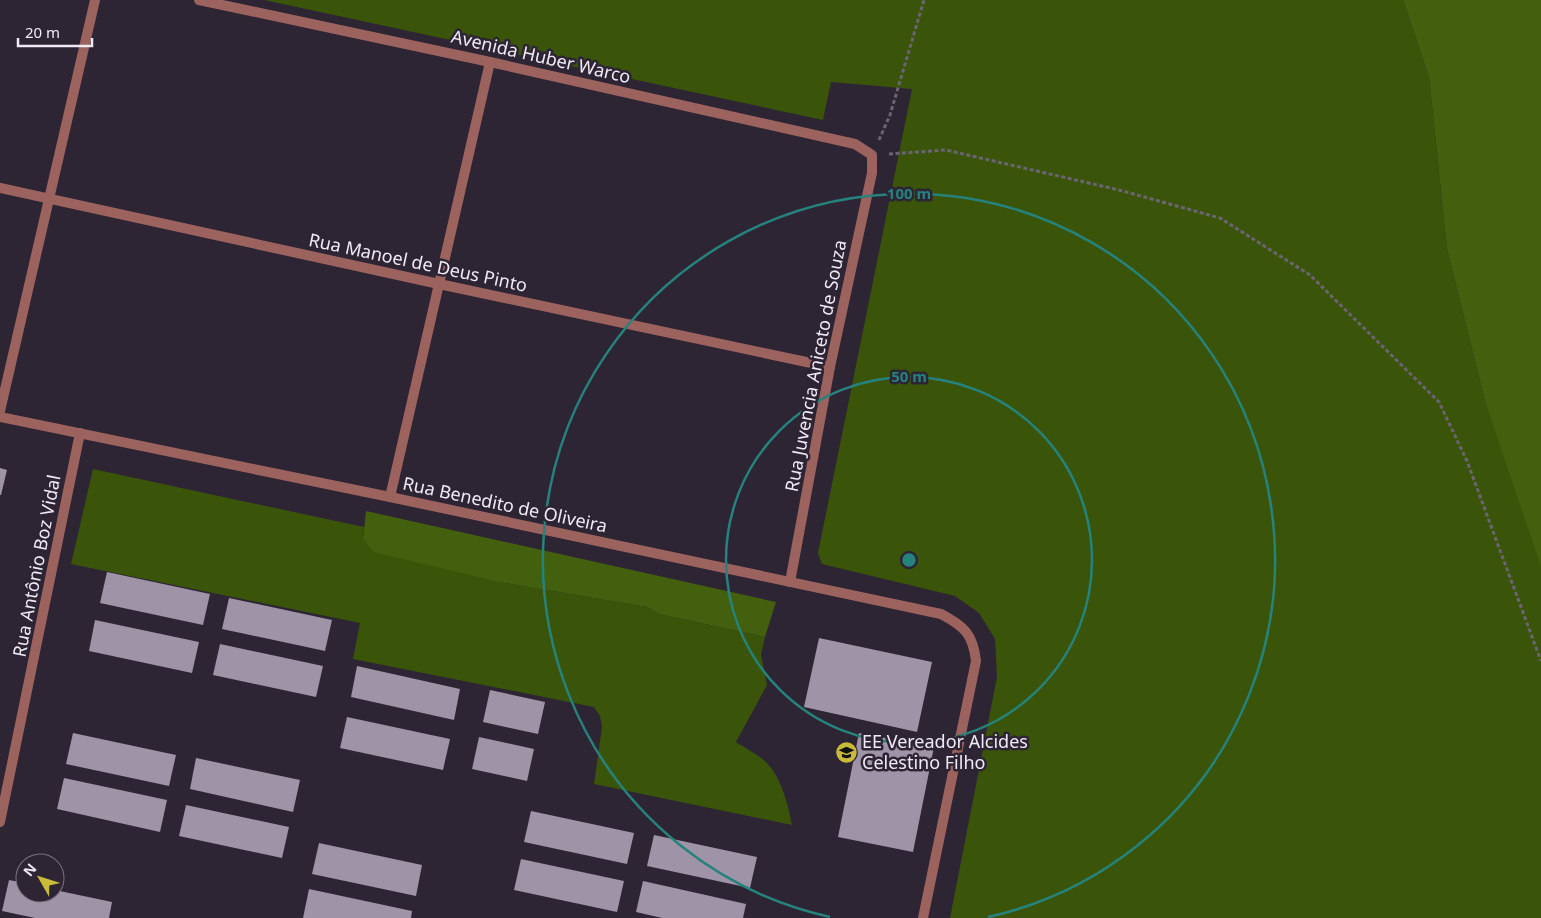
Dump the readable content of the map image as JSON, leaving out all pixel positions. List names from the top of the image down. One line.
{"streets":{"street":["Avenida Huber Warco","Rua Manoel de Deus Pinto","Rua Juvencia Aniceto de Souza","Rua Benedito de Oliveira","Rua Antônio Boz Vidal"]},"crossings":[["Avenida Huber Warco","Rua Juvencia Aniceto de Souza"],["Rua Manoel de Deus Pinto","Rua Juvencia Aniceto de Souza"],["Rua Juvencia Aniceto de Souza","Rua Benedito de Oliveira"],["Rua Benedito de Oliveira","Rua Antônio Boz Vidal"]],"places":{"school or university":["EE Vereador Alcides Celestino Filho"]},"scale_bar":"20 m","north":"top left","rings":["100 m","50 m"]}
